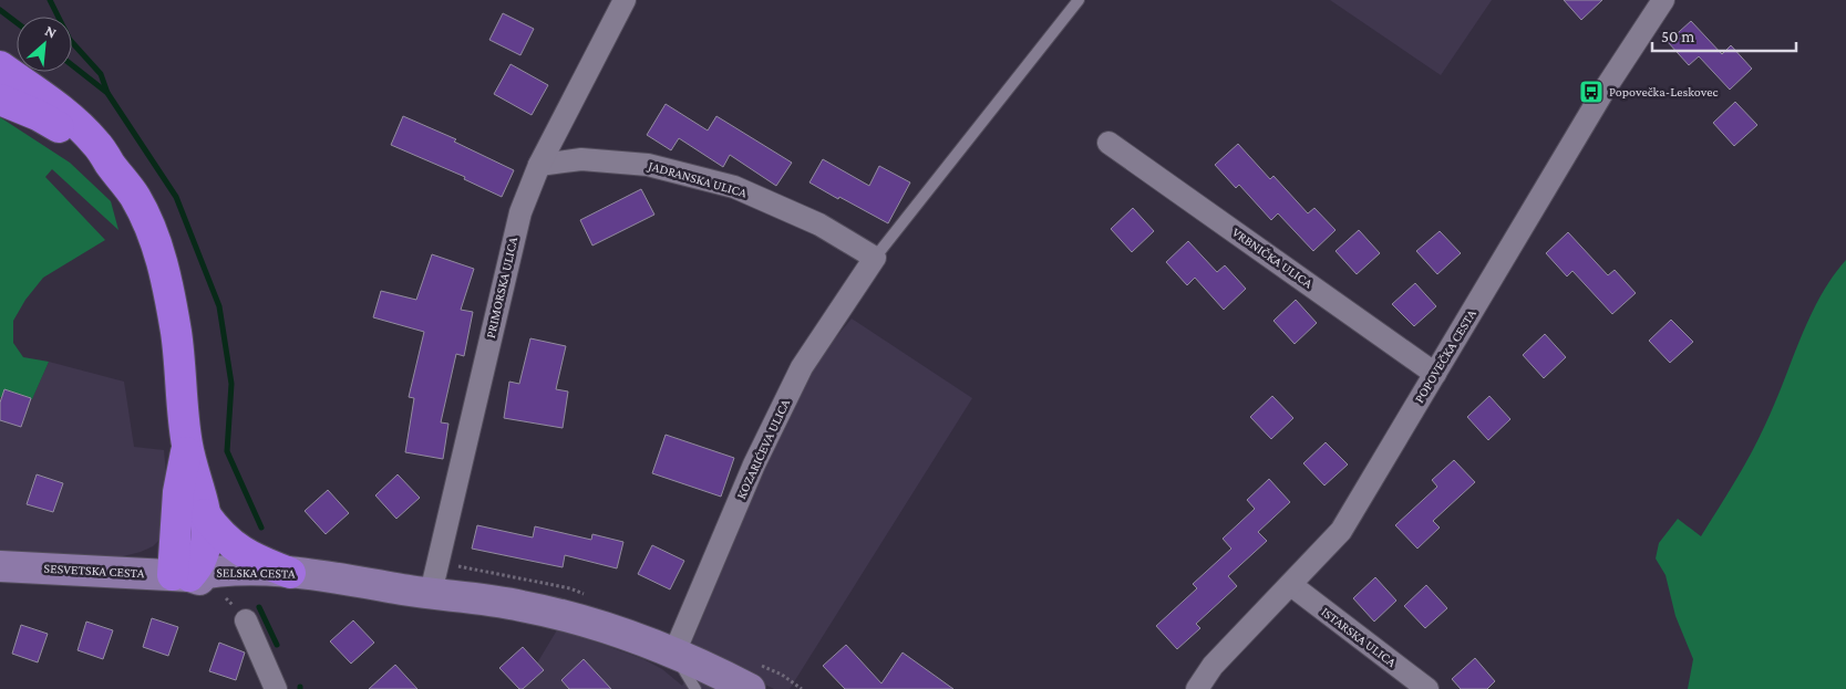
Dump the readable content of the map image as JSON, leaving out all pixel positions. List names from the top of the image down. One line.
{"streets":{"main road":["SESVETSKA CESTA","SELSKA CESTA"],"street":["JADRANSKA ULICA","VRBNIČKA ULICA","PRIMORSKA ULICA","POPOVEČKA CESTA","KOZARIĆEVA ULICA","ISTARSKA ULICA"]},"crossings":[["JADRANSKA ULICA","PRIMORSKA ULICA"],["JADRANSKA ULICA","KOZARIĆEVA ULICA"],["VRBNIČKA ULICA","POPOVEČKA CESTA"],["PRIMORSKA ULICA","SELSKA CESTA"],["POPOVEČKA CESTA","ISTARSKA ULICA"],["KOZARIĆEVA ULICA","SELSKA CESTA"],["SESVETSKA CESTA","SELSKA CESTA"]],"places":{"bus stop":["Popovečka-Leskovec"]},"scale_bar":"50 m","north":"top right"}
